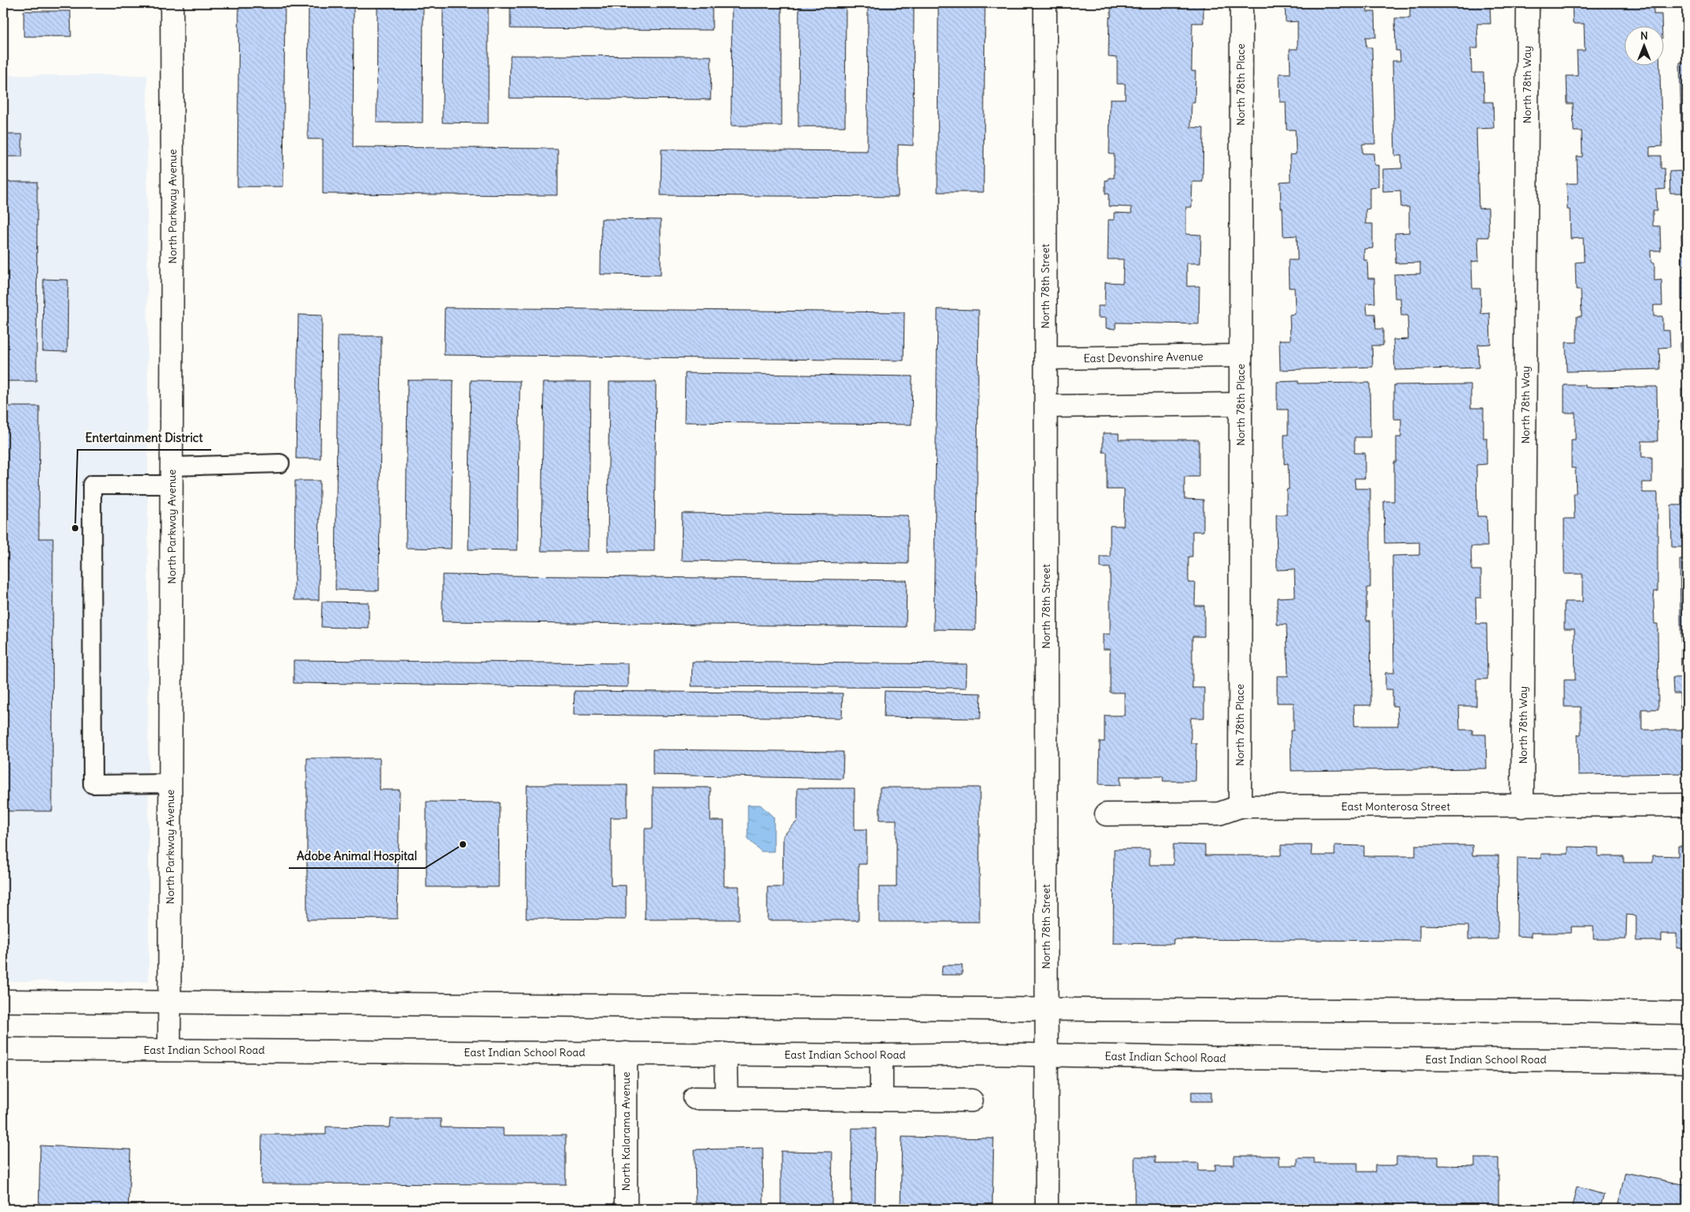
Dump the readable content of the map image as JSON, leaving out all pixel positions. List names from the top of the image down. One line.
{"streets":{"street":["North 78th Place","North 78th Way","North Parkway Avenue","North 78th Street","East Devonshire Avenue","East Monterosa Street","East Indian School Road","North Kalarama Avenue"]},"crossings":[["North 78th Place","East Devonshire Avenue"],["North 78th Place","East Monterosa Street"],["North 78th Way","East Monterosa Street"],["North Parkway Avenue","East Indian School Road"],["North 78th Street","East Devonshire Avenue"],["North 78th Street","East Indian School Road"],["East Indian School Road","North Kalarama Avenue"]],"places":["Entertainment District","Adobe Animal Hospital"],"north":"top"}
